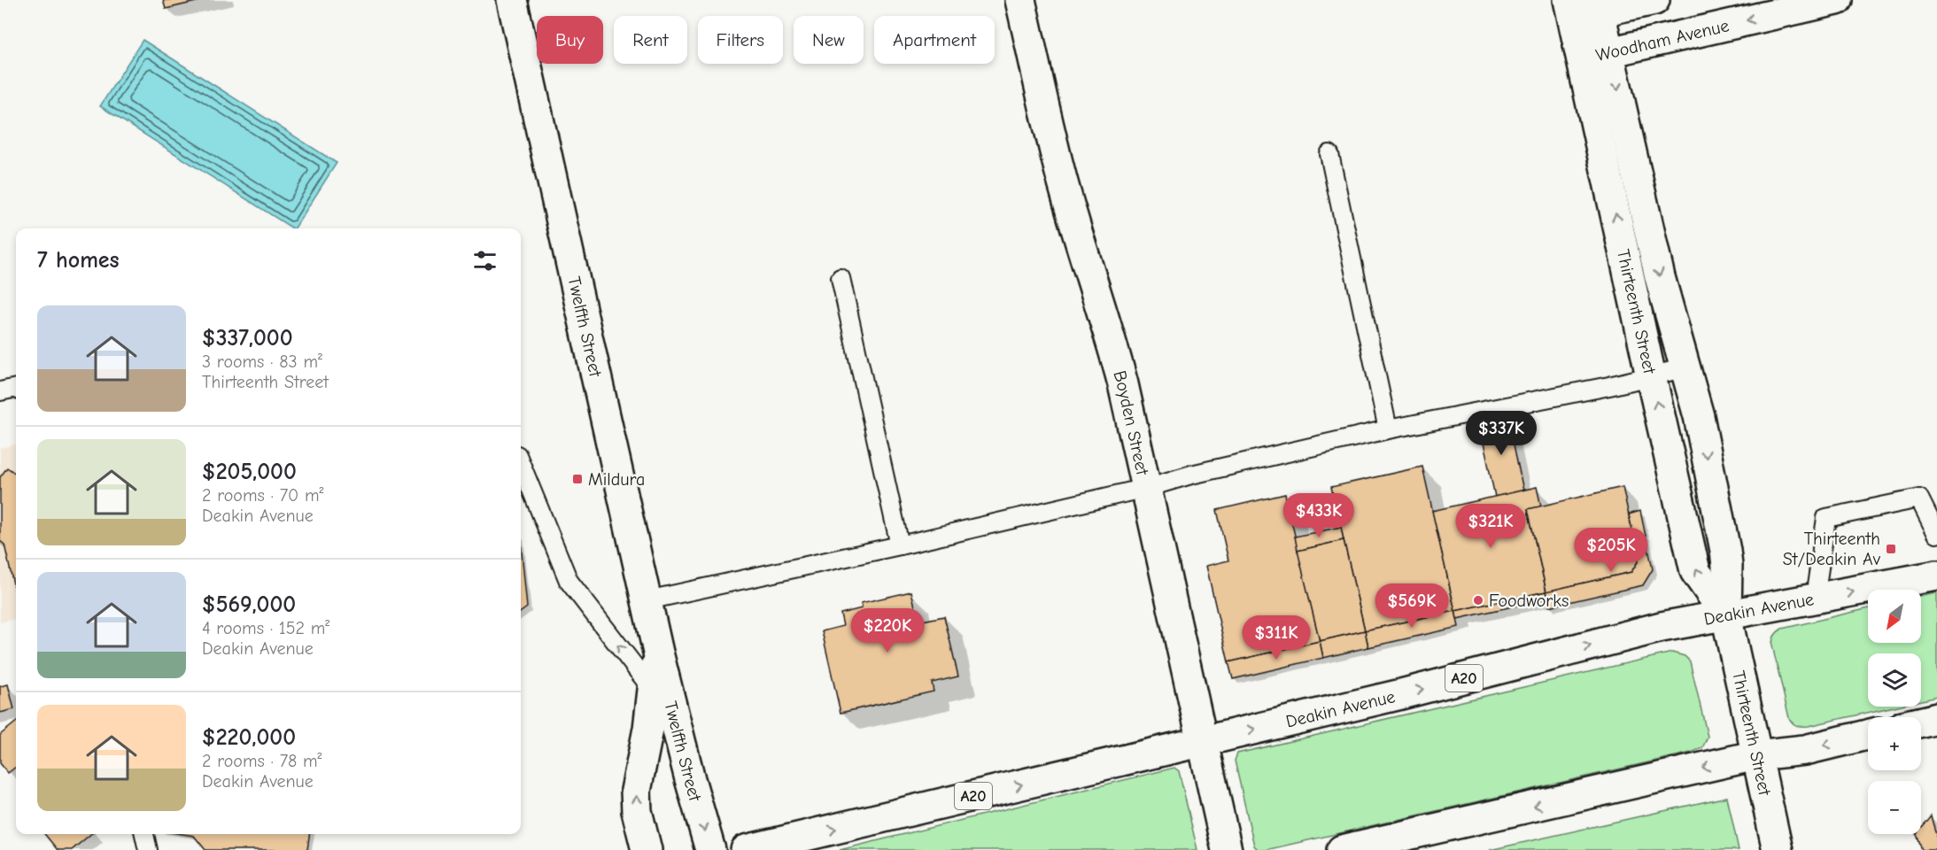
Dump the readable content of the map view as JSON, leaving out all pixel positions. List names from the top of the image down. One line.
{"streets":{"main road":["Woodham Avenue","Thirteenth Street","Twelfth Street","Boyden Street","Deakin Avenue","A20"]},"crossings":[["Woodham Avenue","Thirteenth Street"],["Thirteenth Street","Deakin Avenue"],["Boyden Street","Deakin Avenue"]],"one_way":["Woodham Avenue"],"places":{"transit":["Mildura","Thirteenth St/Deakin Av"],"other":["Foodworks"]},"north":"bottom left","page":{"chip":["Buy","Rent","Filters","New","Apartment"],"heading":"7 homes","list":[{"name":"$337,000","note":"3 rooms · 83 m² · Thirteenth Street"},{"name":"$205,000","note":"2 rooms · 70 m² · Deakin Avenue"},{"name":"$569,000","note":"4 rooms · 152 m² · Deakin Avenue"},{"name":"$220,000","note":"2 rooms · 78 m² · Deakin Avenue"}],"price":["$337K","$433K","$321K","$205K","$569K","$220K","$311K"],"map_buttons":["+","−"]}}
